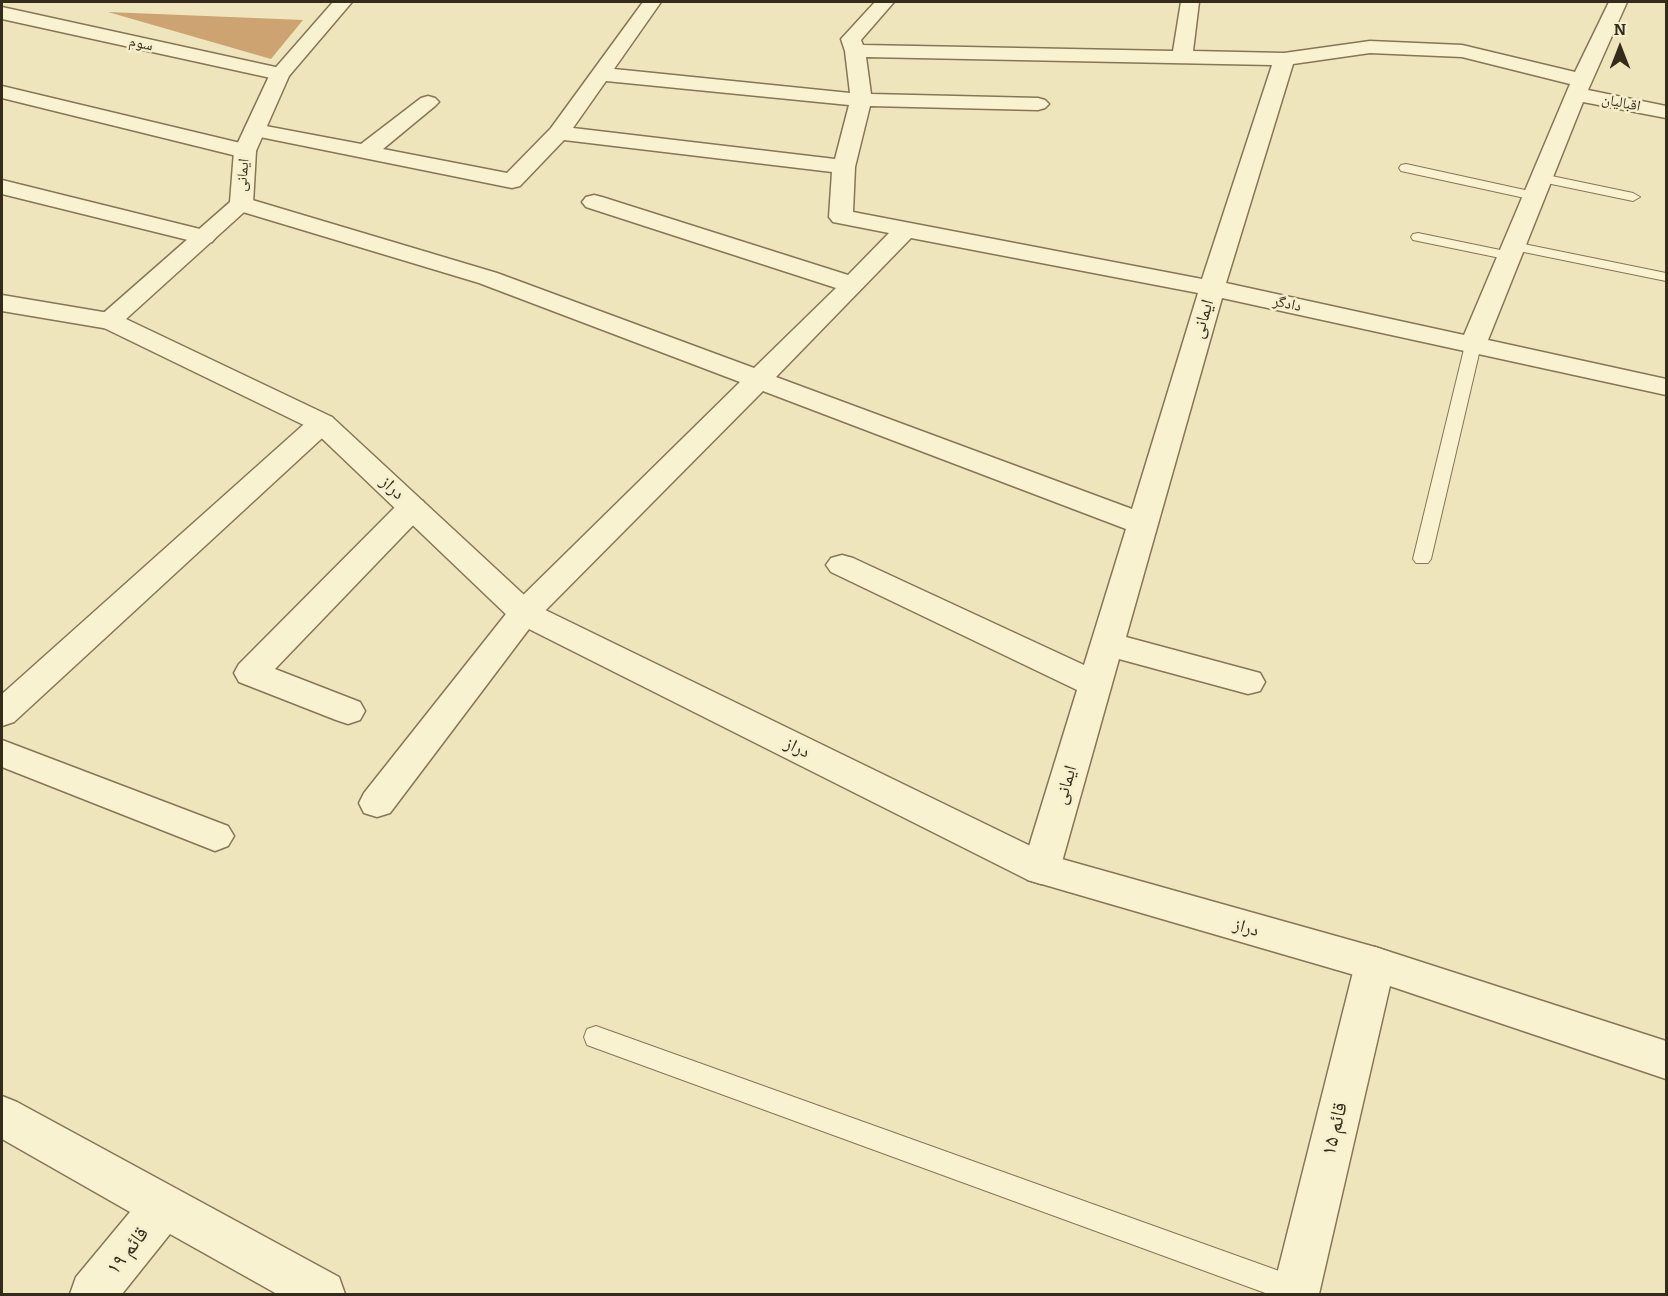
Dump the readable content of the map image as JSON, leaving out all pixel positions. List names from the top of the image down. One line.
{"streets":{"street":["سوم","اقبالیان","ایمانی","دادگر","دراز","قائم ۱۵","قائم ۱۹"]},"crossings":[["سوم","ایمانی"],["ایمانی","دادگر"],["ایمانی","دراز"],["دراز","قائم ۱۵"]],"north":"top"}
